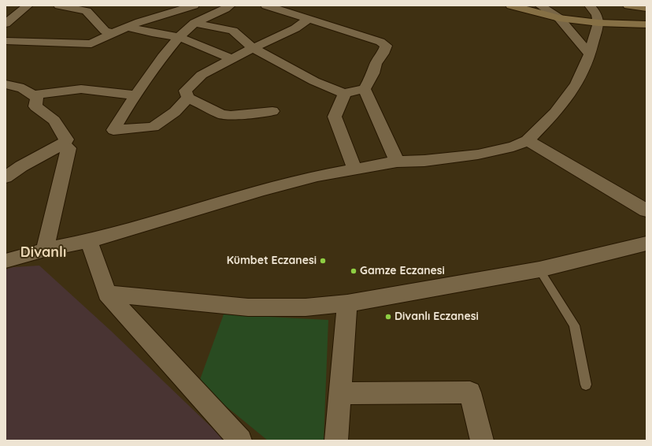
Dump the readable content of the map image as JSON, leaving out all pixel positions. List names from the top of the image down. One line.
{"districts":["Divanlı"],"places":["Kümbet Eczanesi","Gamze Eczanesi","Divanlı Eczanesi"]}
